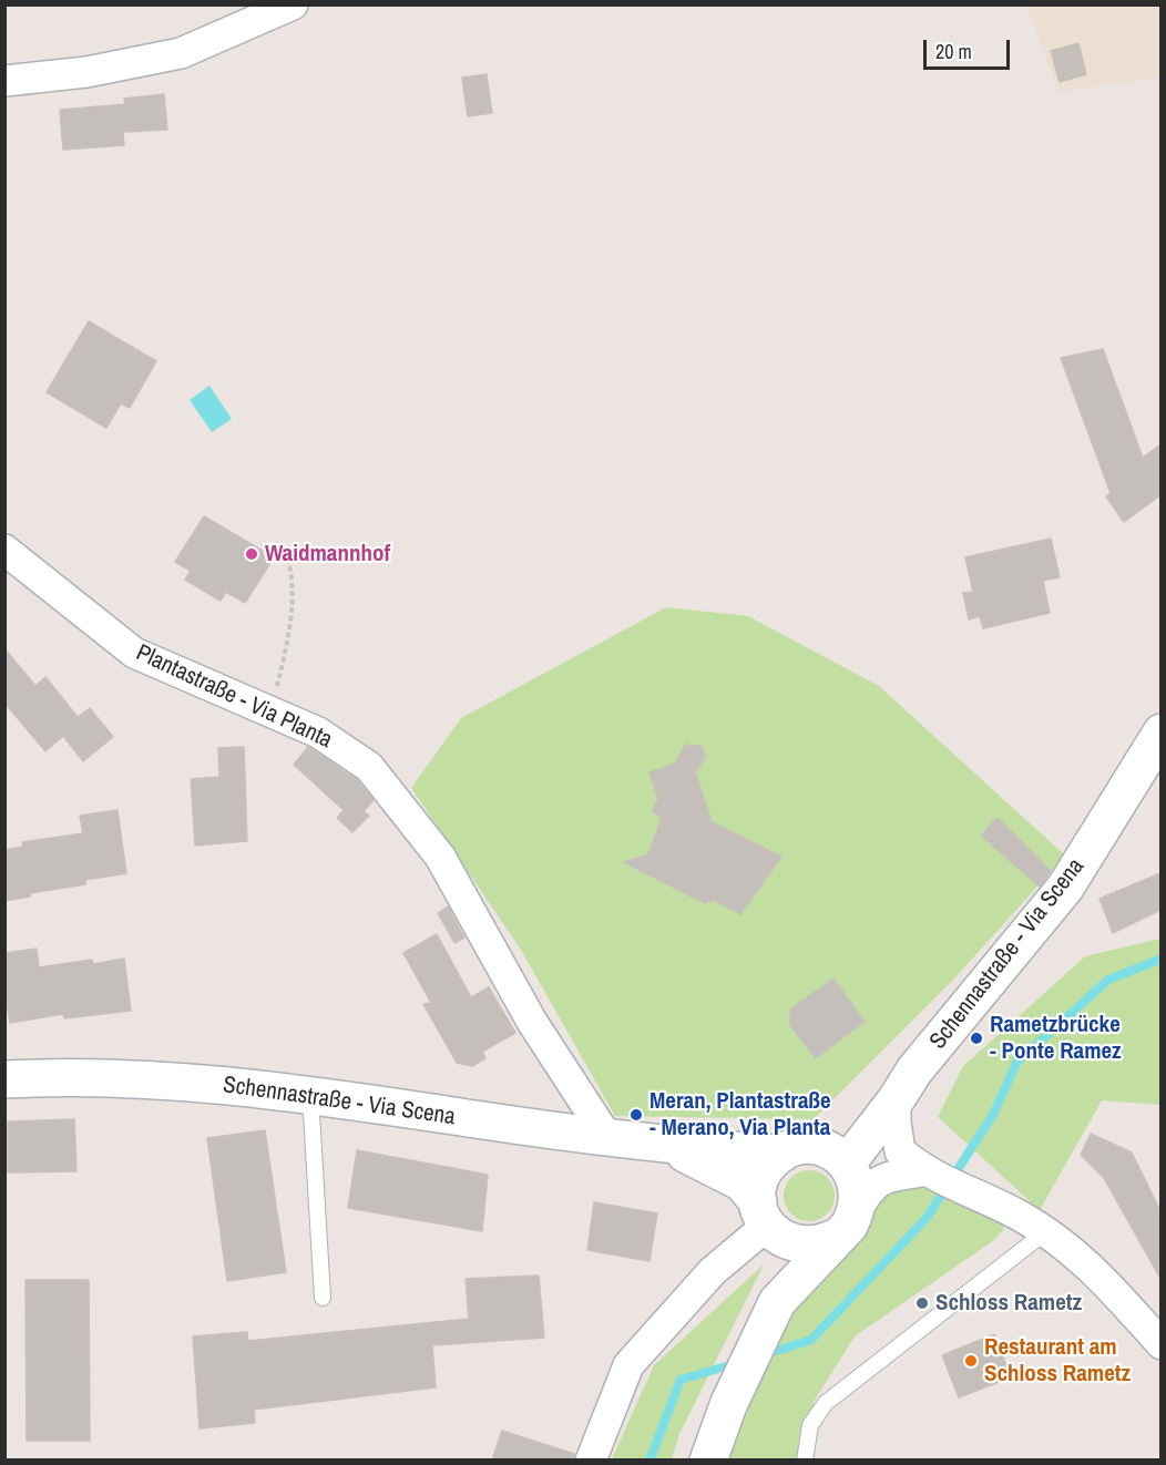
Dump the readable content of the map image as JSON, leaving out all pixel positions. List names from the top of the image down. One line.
{"streets":{"main road":["Schennastraße - Via Scena"],"street":["Plantastraße - Via Planta"]},"crossings":[["Plantastraße - Via Planta","Schennastraße - Via Scena"]],"places":["Waidmannhof","Rametzbrücke - Ponte Ramez","Meran, Plantastraße - Merano, Via Planta","Schloss Rametz","Restaurant am Schloss Rametz"],"scale_bar":"20 m"}
